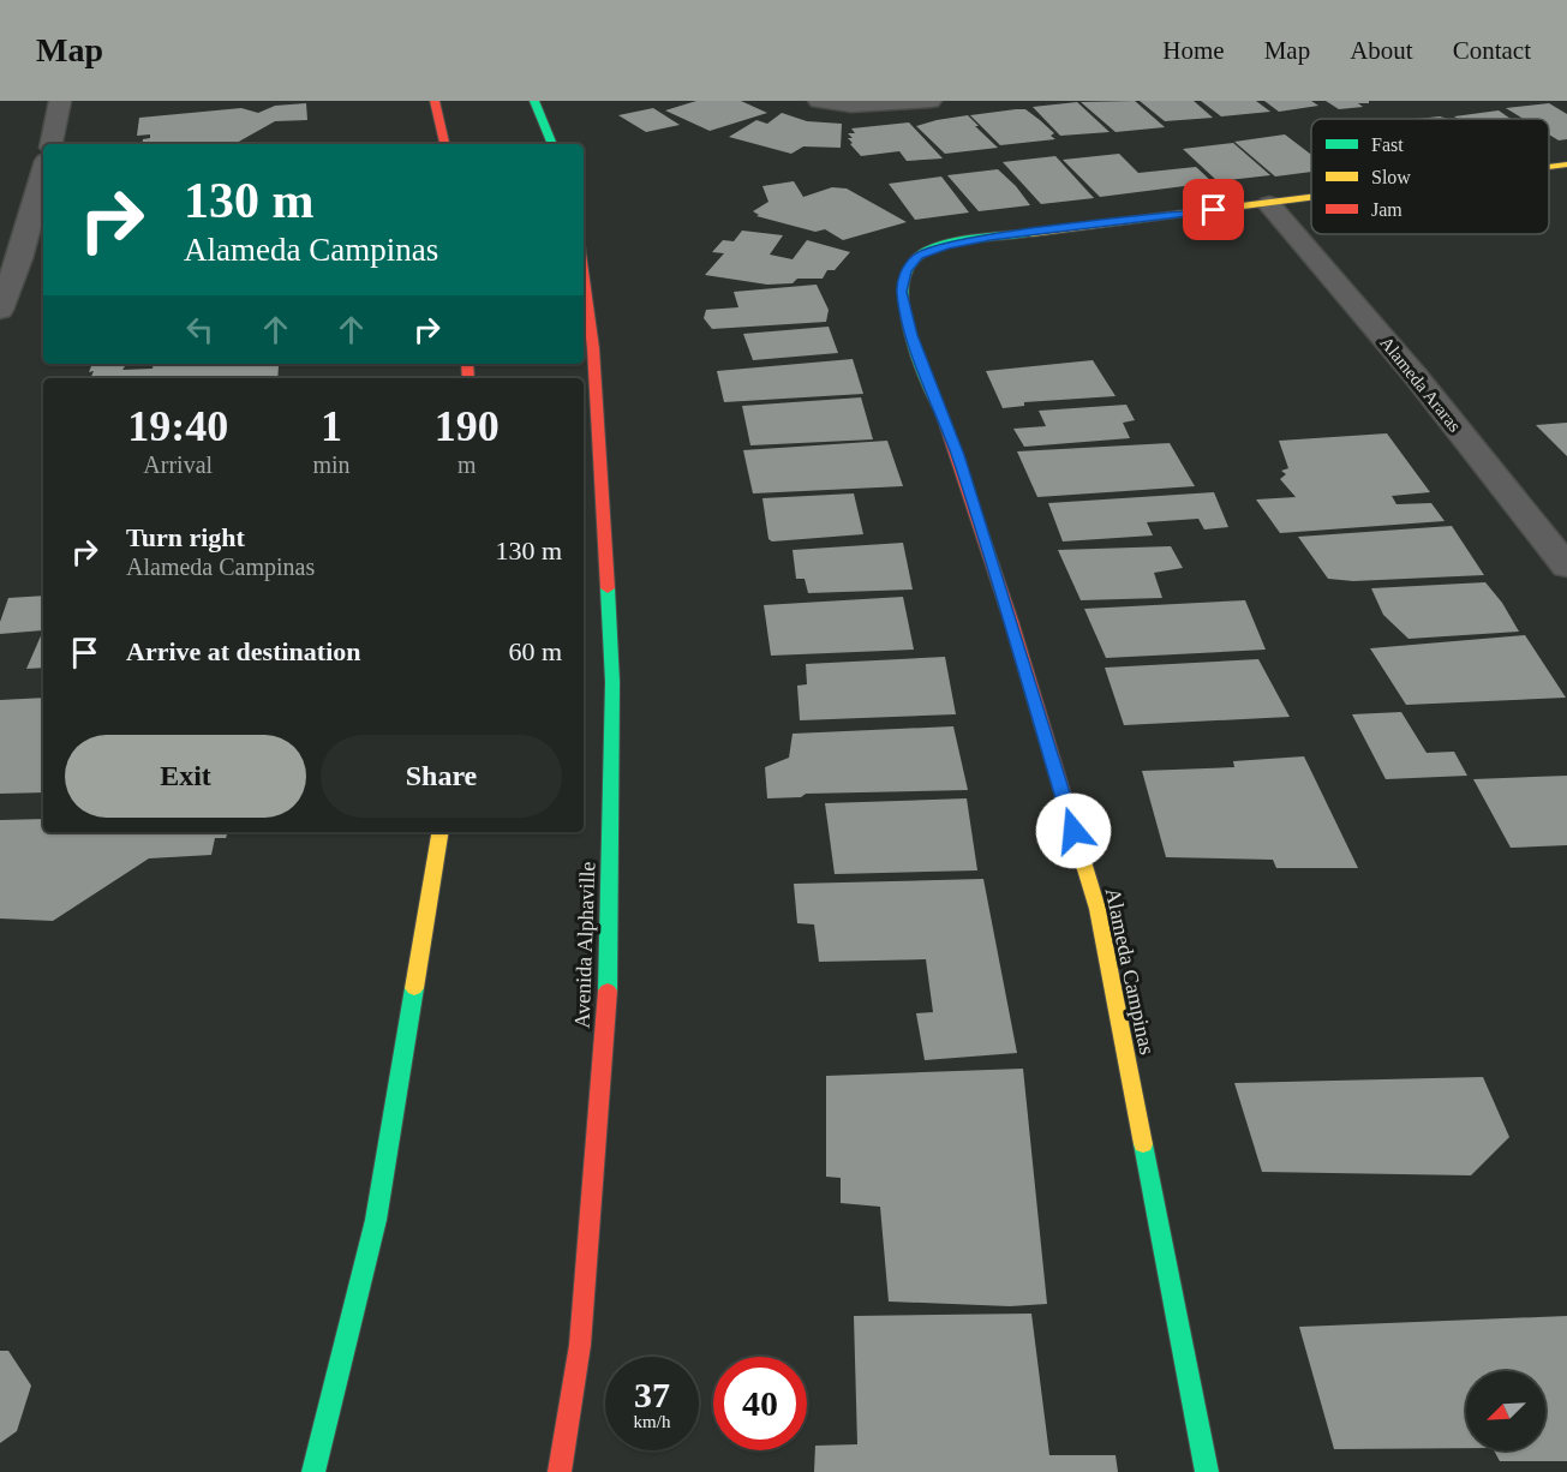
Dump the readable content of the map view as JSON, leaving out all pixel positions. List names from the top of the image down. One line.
{"streets":{"main road":["Avenida Alphaville","Alameda Campinas"],"street":["Alameda Araras"]},"crossings":[["Alameda Araras","Alameda Campinas"]],"legend":["Fast","Slow","Jam"],"north":"bottom left","page":{"header":"Map","nav":["Home","Map","About","Contact"],"turn":["130 m","Alameda Campinas"],"eta":["19:40","Arrival","1","min","190","m"],"list":[{"name":"Turn right","note":"Alameda Campinas","value":"130 m"},{"name":"Arrive at destination","value":"60 m"}],"buttons":["Exit","Share"],"speed":"37 km/h","limit":"40"}}
